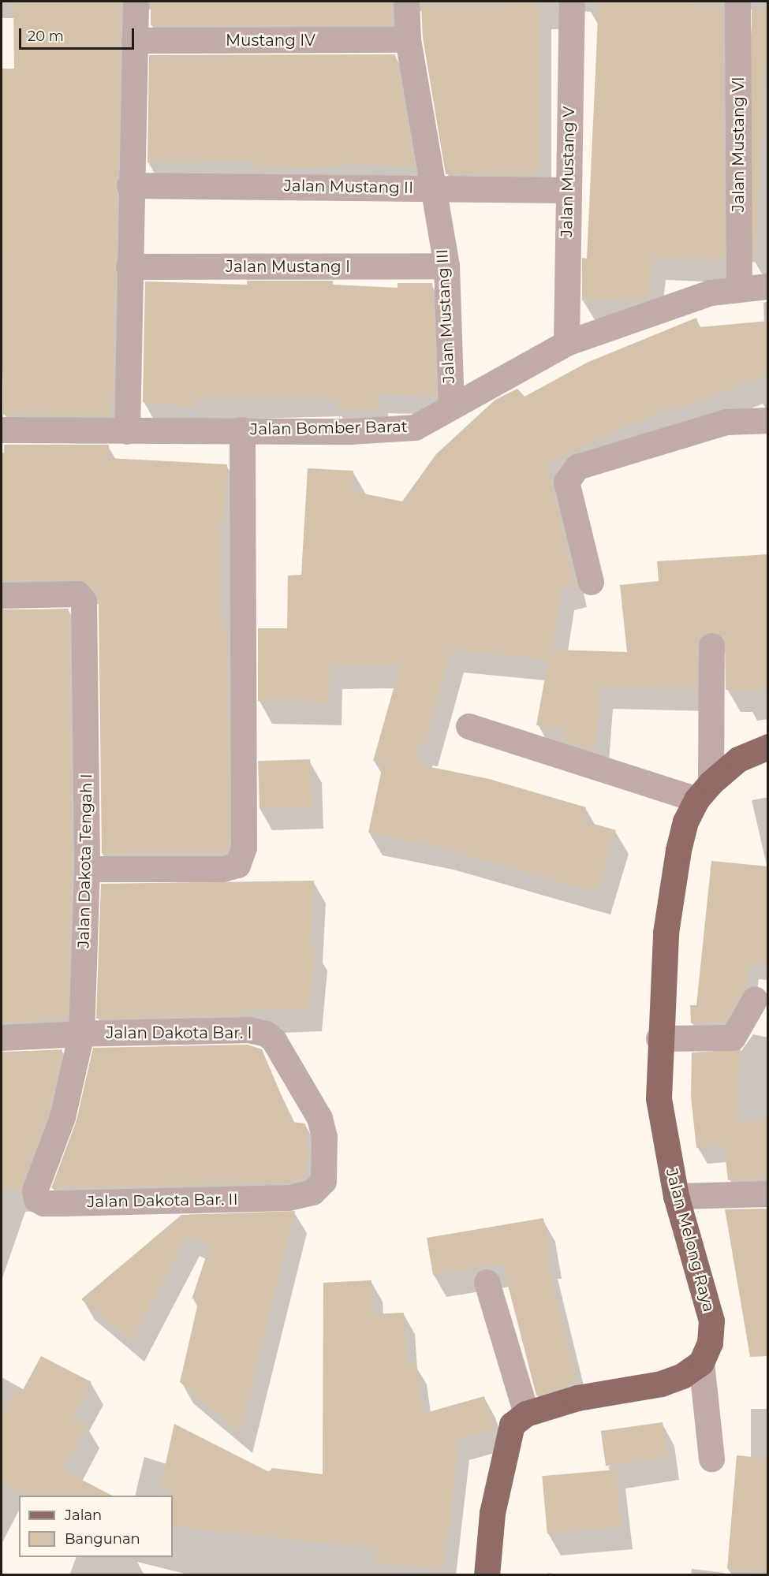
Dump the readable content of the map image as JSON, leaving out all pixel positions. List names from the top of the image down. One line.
{"streets":{"main road":["Jalan Melong Raya"],"street":["Mustang IV","Jalan Mustang VI","Jalan Mustang V","Jalan Mustang II","Jalan Mustang I","Jalan Mustang III","Jalan Bomber Barat","Jalan Dakota Tengah I","Jalan Dakota Bar. I","Jalan Dakota Bar. II"]},"crossings":[["Mustang IV","Jalan Mustang III"],["Jalan Mustang VI","Jalan Bomber Barat"],["Jalan Mustang V","Jalan Mustang II"],["Jalan Mustang V","Jalan Bomber Barat"],["Jalan Mustang II","Jalan Mustang III"],["Jalan Mustang I","Jalan Mustang III"],["Jalan Mustang III","Jalan Bomber Barat"],["Jalan Dakota Tengah I","Jalan Dakota Bar. I"],["Jalan Dakota Tengah I","Jalan Dakota Bar. II"],["Jalan Dakota Bar. I","Jalan Dakota Bar. II"]],"legend":["Jalan","Bangunan"],"scale_bar":"20 m"}
